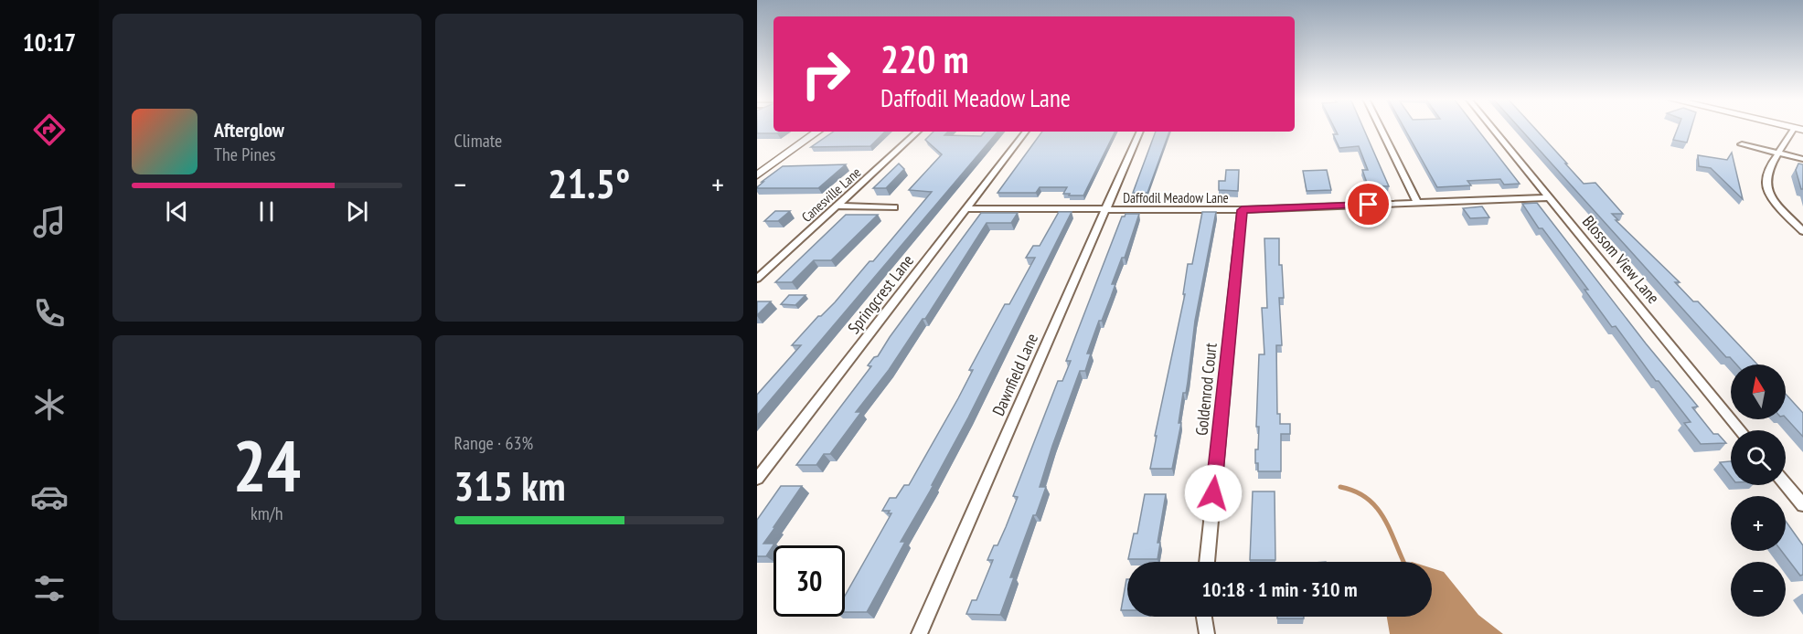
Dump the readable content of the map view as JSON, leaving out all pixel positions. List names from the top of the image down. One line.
{"streets":{"street":["Canesville Lane","Daffodil Meadow Lane","Blossom View Lane","Springcrest Lane","Dawnfield Lane","Goldenrod Court"]},"crossings":[["Daffodil Meadow Lane","Blossom View Lane"],["Daffodil Meadow Lane","Springcrest Lane"],["Daffodil Meadow Lane","Dawnfield Lane"],["Daffodil Meadow Lane","Goldenrod Court"]],"north":"top","page":{"tabs":"10:17","tile":["Climate",["24","km/h"],["Range · 63%","315 km"]],"turn":["220 m","Daffodil Meadow Lane"],"song":["Afterglow","The Pines"],"heat":["−","21.5°","+"],"map_buttons":["+","−"],"limit":"30","trip":"10:18 · 1 min · 310 m"}}
